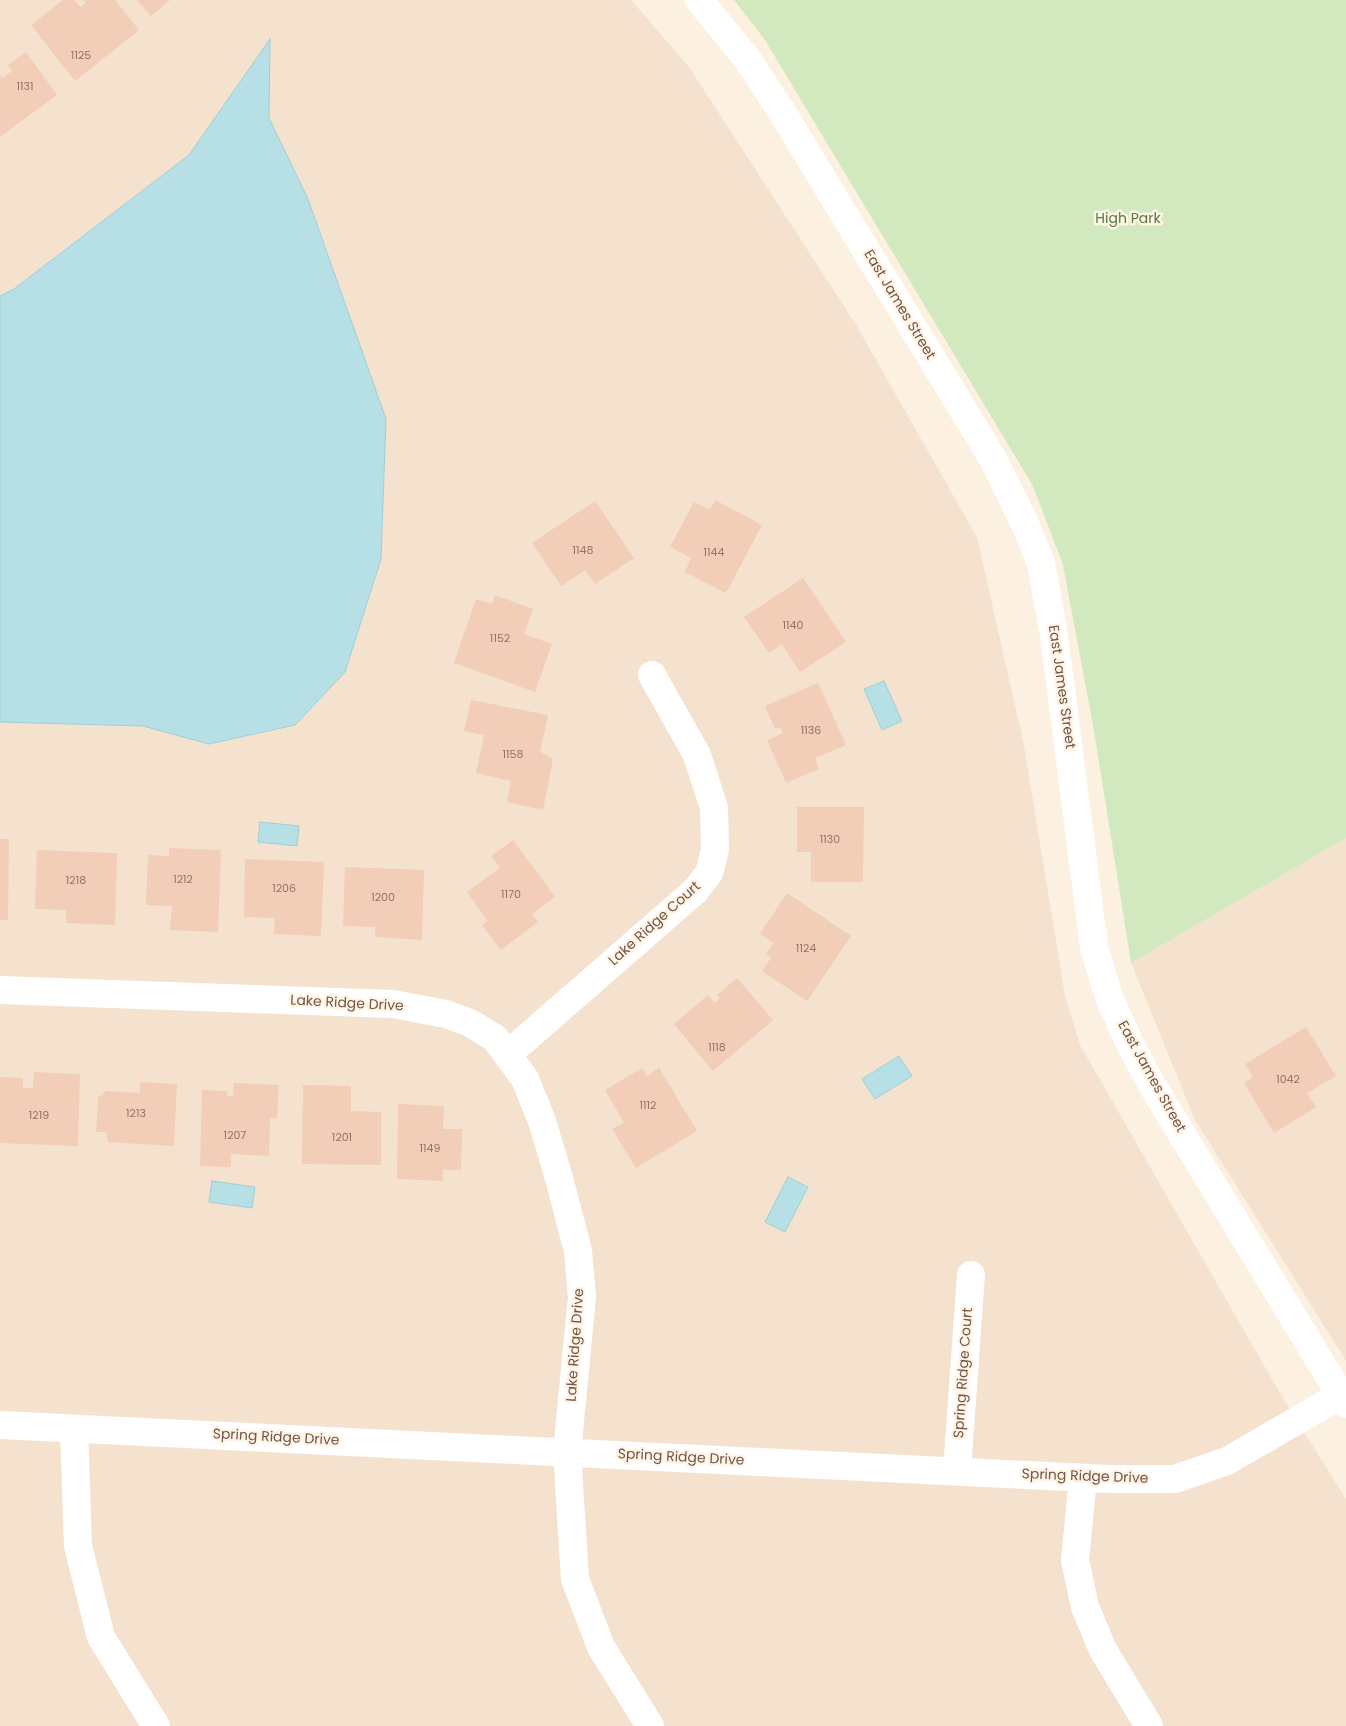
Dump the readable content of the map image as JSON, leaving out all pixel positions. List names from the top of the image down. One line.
{"streets":{"street":["East James Street","Lake Ridge Court","Lake Ridge Drive","Spring Ridge Court","Spring Ridge Drive"]},"crossings":[["East James Street","Spring Ridge Drive"],["Lake Ridge Court","Lake Ridge Drive"],["Lake Ridge Drive","Spring Ridge Drive"],["Spring Ridge Court","Spring Ridge Drive"]],"parks":["High Park"],"house_numbers":["1125","1131","1148","1144","1140","1152","1136","1158","1130","1212","1218","1206","1170","1200","1124","1118","1042","1112","1213","1219","1207","1201","1149"]}
